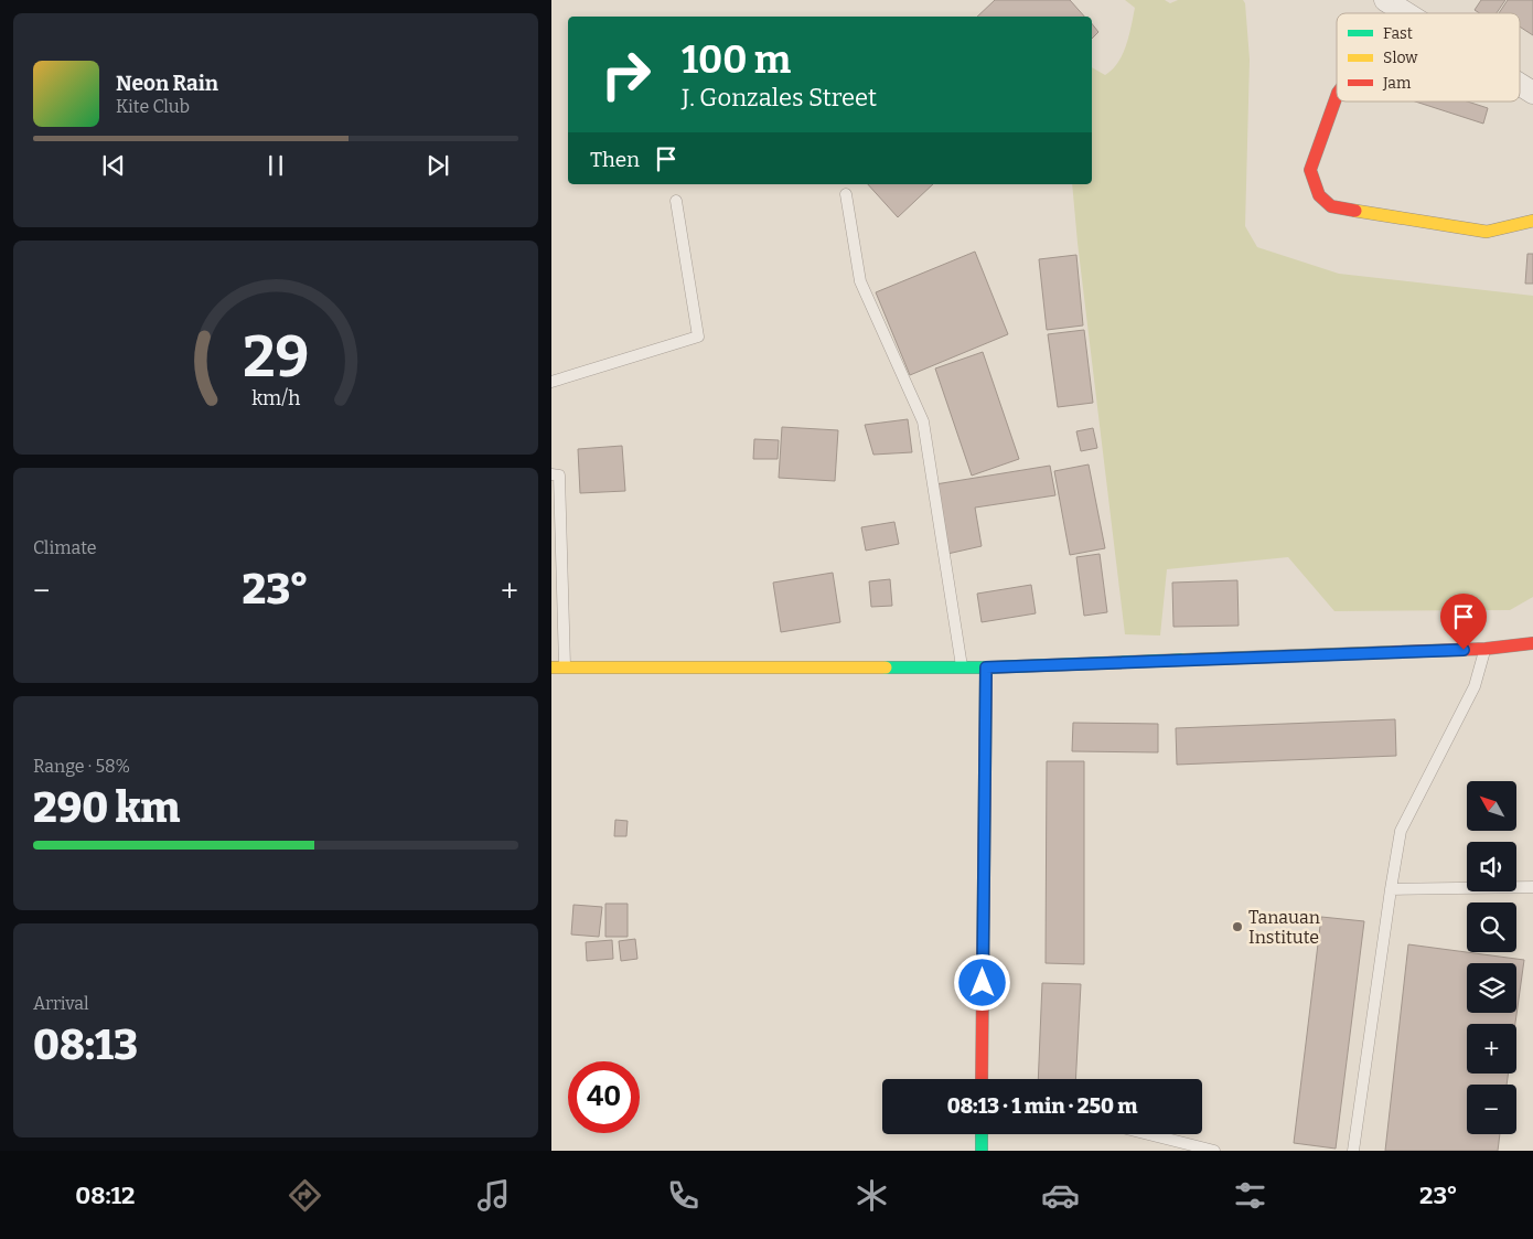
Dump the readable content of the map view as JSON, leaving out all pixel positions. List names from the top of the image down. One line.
{"places":["Tanauan Institute"],"legend":["Fast","Slow","Jam"],"north":"top left","page":{"turn":["100 m","J. Gonzales Street"],"song":["Neon Rain","Kite Club"],"then":"Then","tile":["Climate",["Range · 58%","290 km"],["Arrival","08:13"]],"heat":["−","23°","+"],"map_buttons":["+","−"],"limit":"40","trip":"08:13 · 1 min · 250 m","tabs":["08:12","23°"],"gauge":["29","km/h"]}}
